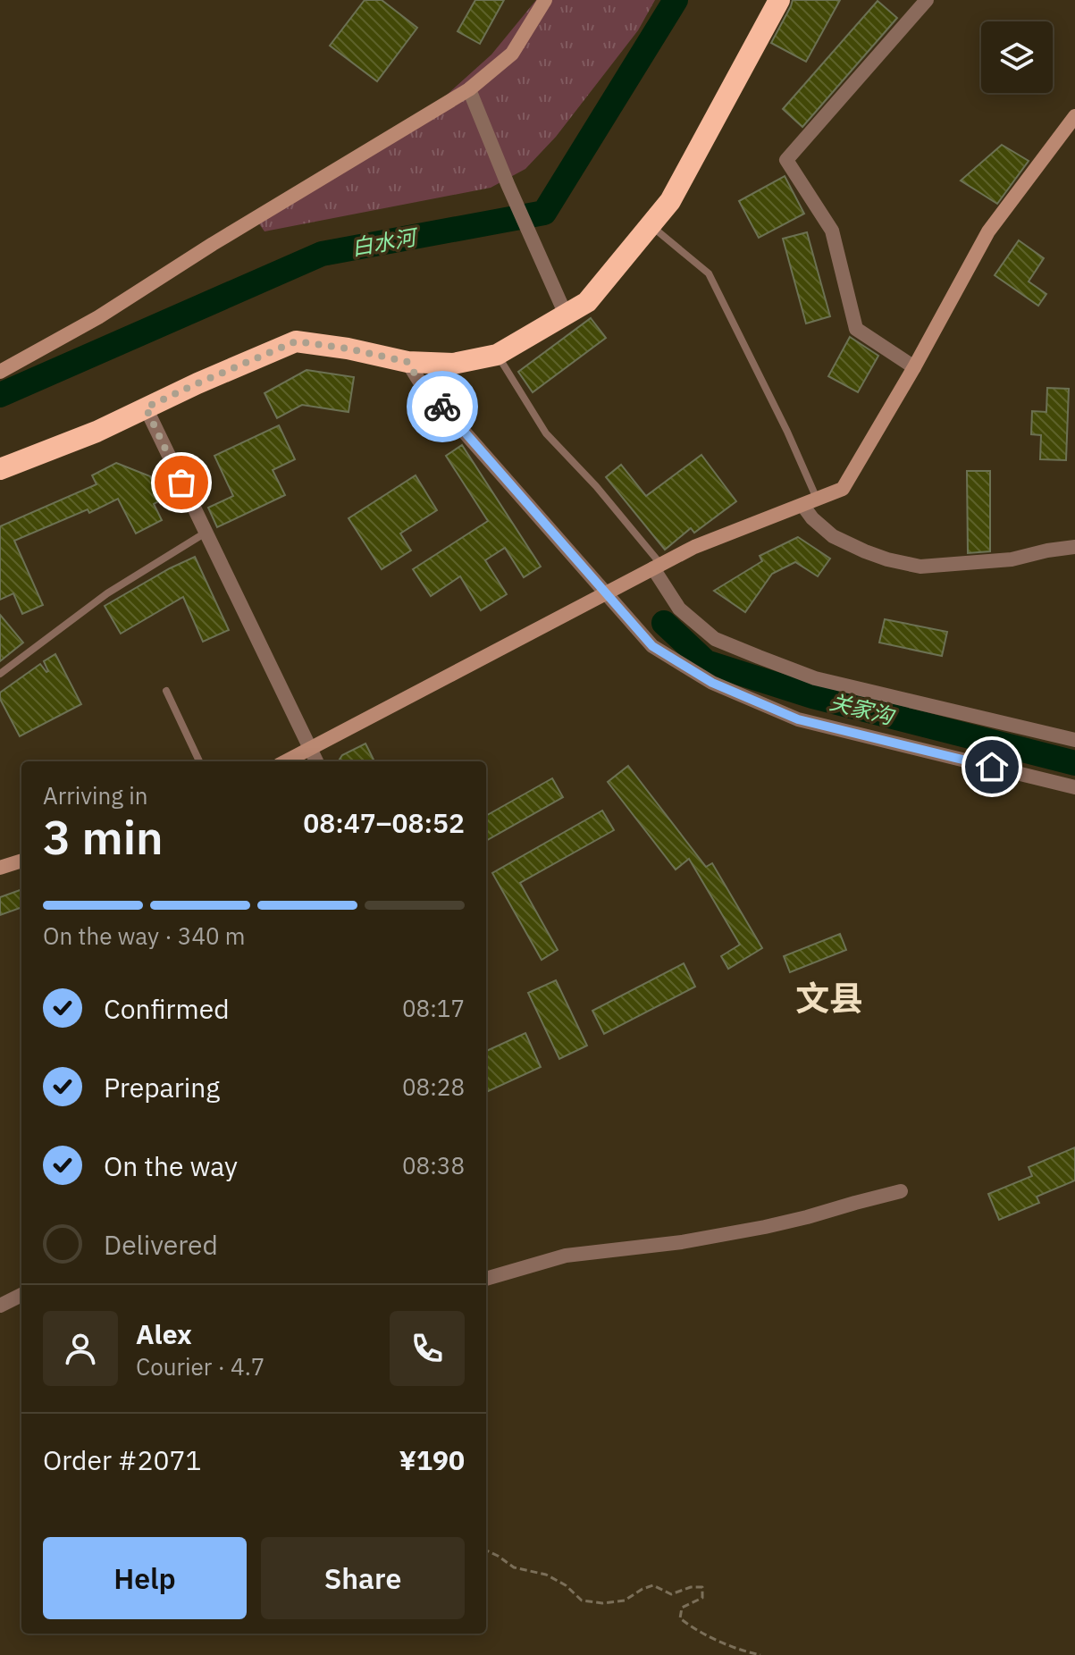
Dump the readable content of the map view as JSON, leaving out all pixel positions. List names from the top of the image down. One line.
{"districts":["文县"],"water":["白水河","关家沟"],"page":{"heading":["3 min","Arriving in","08:47–08:52"],"panel":["Alex","Courier · 4.7","Order #2071","¥190"],"bar":"On the way · 340 m","list":[["Confirmed","08:17"],["Preparing","08:28"],["On the way","08:38"],"Delivered"],"buttons":["Help","Share"]}}
